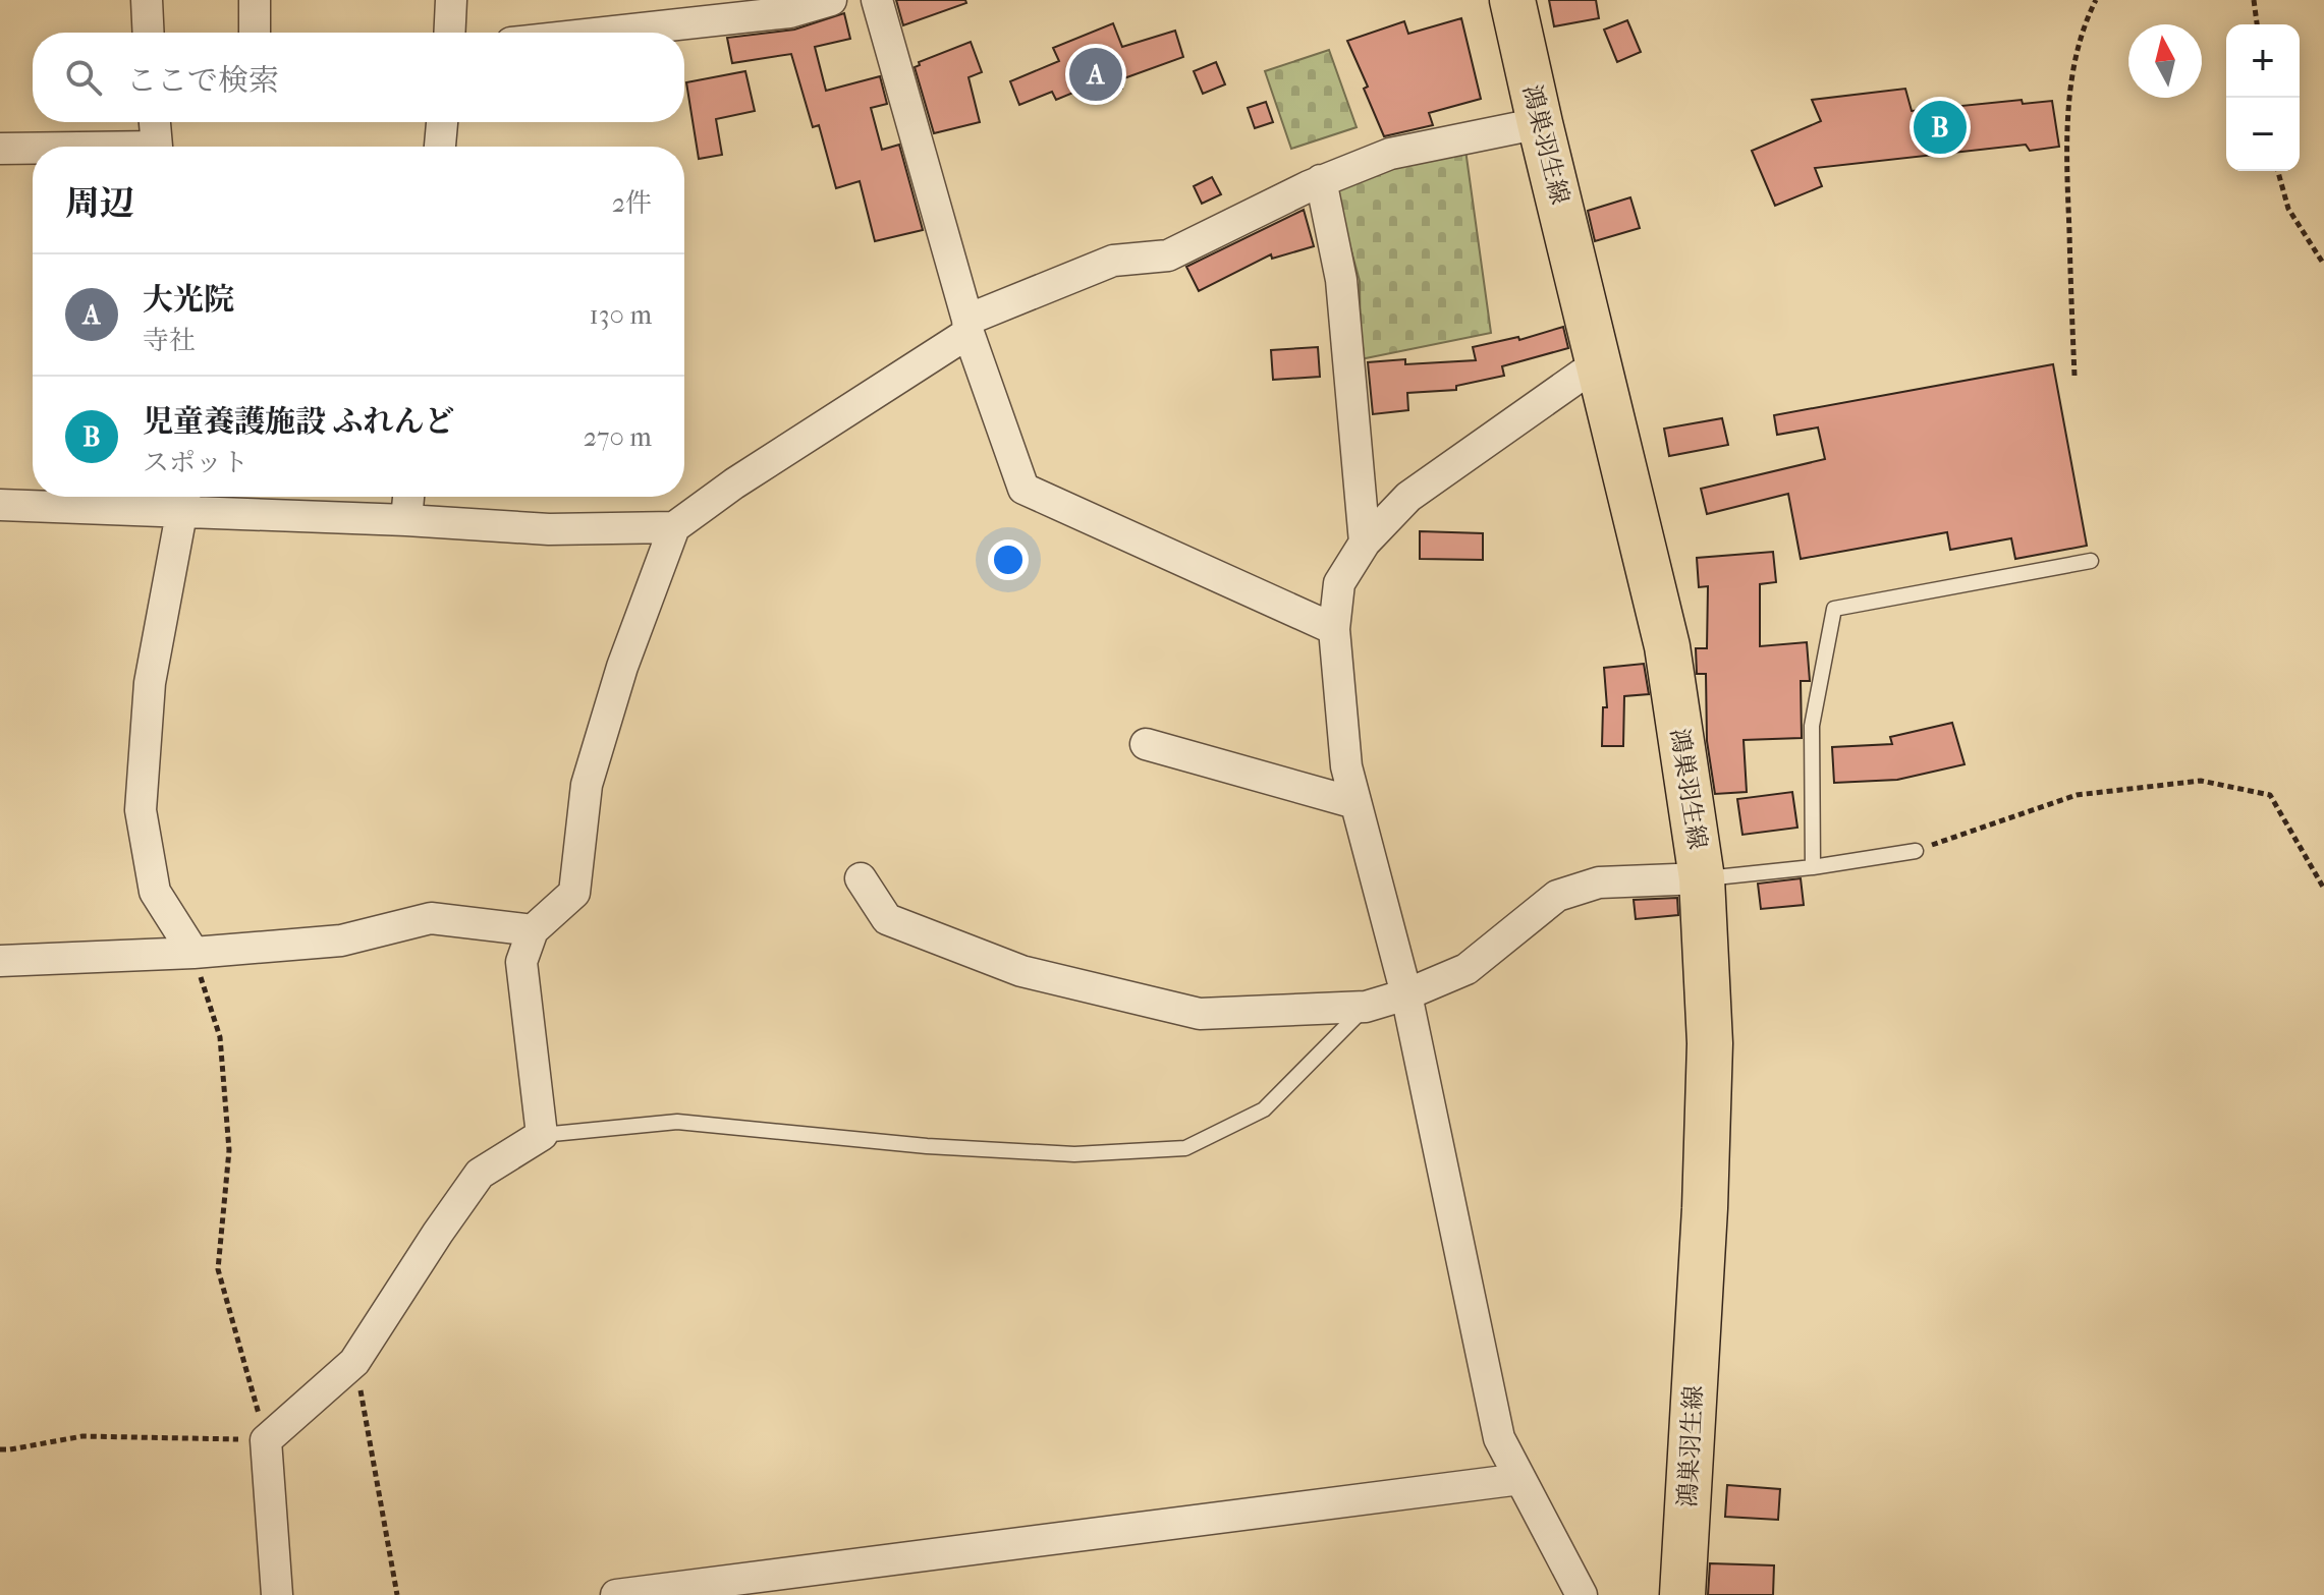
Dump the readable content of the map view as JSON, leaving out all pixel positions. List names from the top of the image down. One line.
{"streets":{"main road":["鴻巣羽生線"]},"north":"top","page":{"map_buttons":["+","−"],"search":"ここで検索","pins":["A","B"],"heading":["周辺","2件"],"list":[{"mark":"A","name":"大光院","note":"寺社","value":"130 m"},{"mark":"B","name":"児童養護施設 ふれんど","note":"スポット","value":"270 m"}]}}
